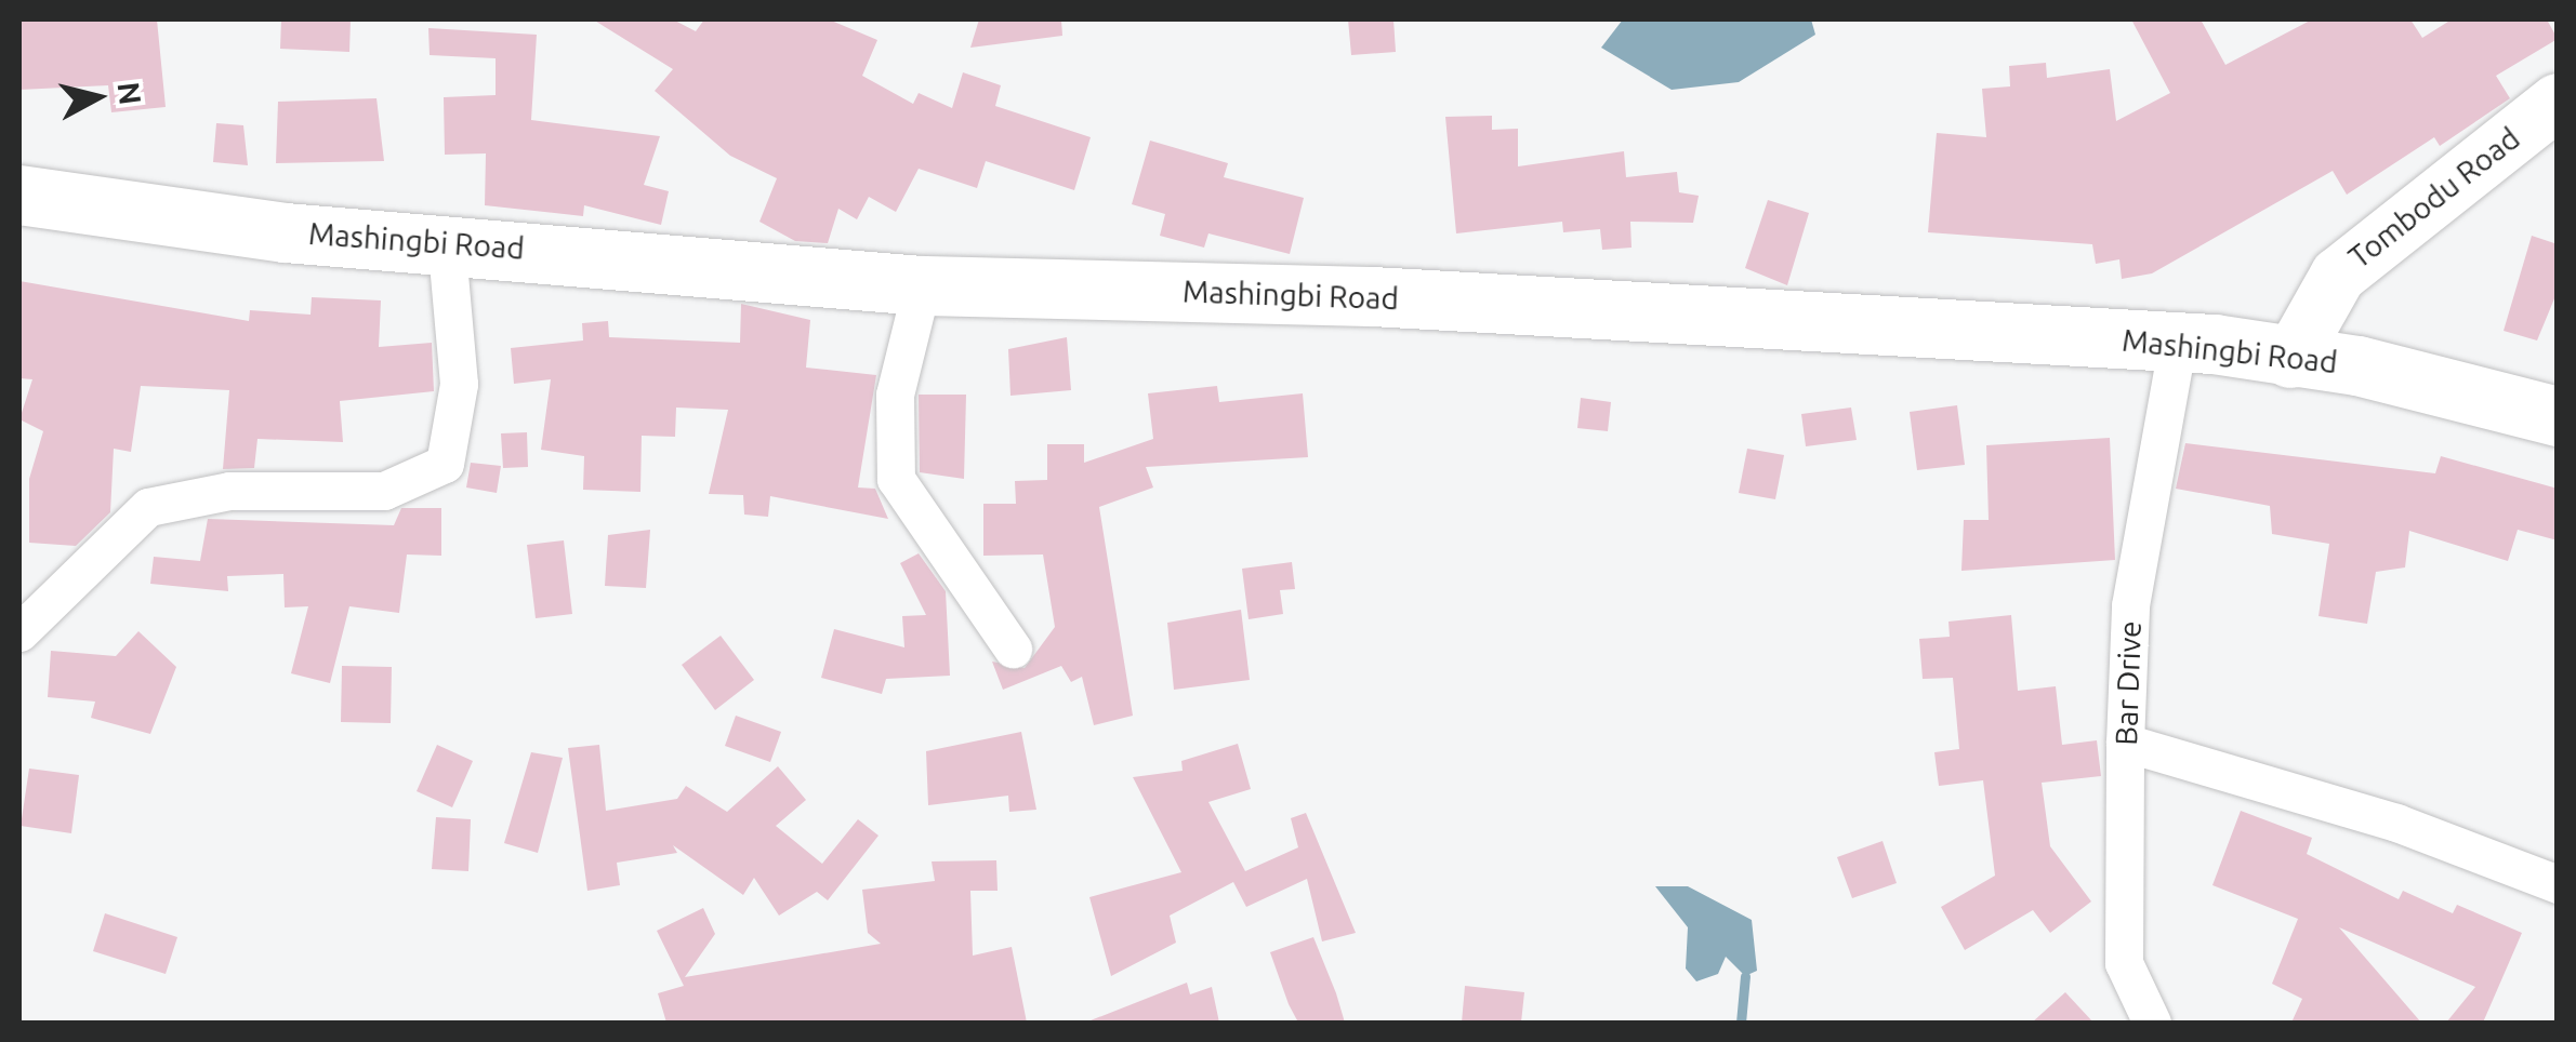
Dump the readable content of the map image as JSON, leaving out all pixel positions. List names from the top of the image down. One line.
{"streets":{"main road":["Tombodu Road","Mashingbi Road"],"street":["Bar Drive"]},"crossings":[["Tombodu Road","Mashingbi Road"],["Mashingbi Road","Bar Drive"]],"north":"right"}
